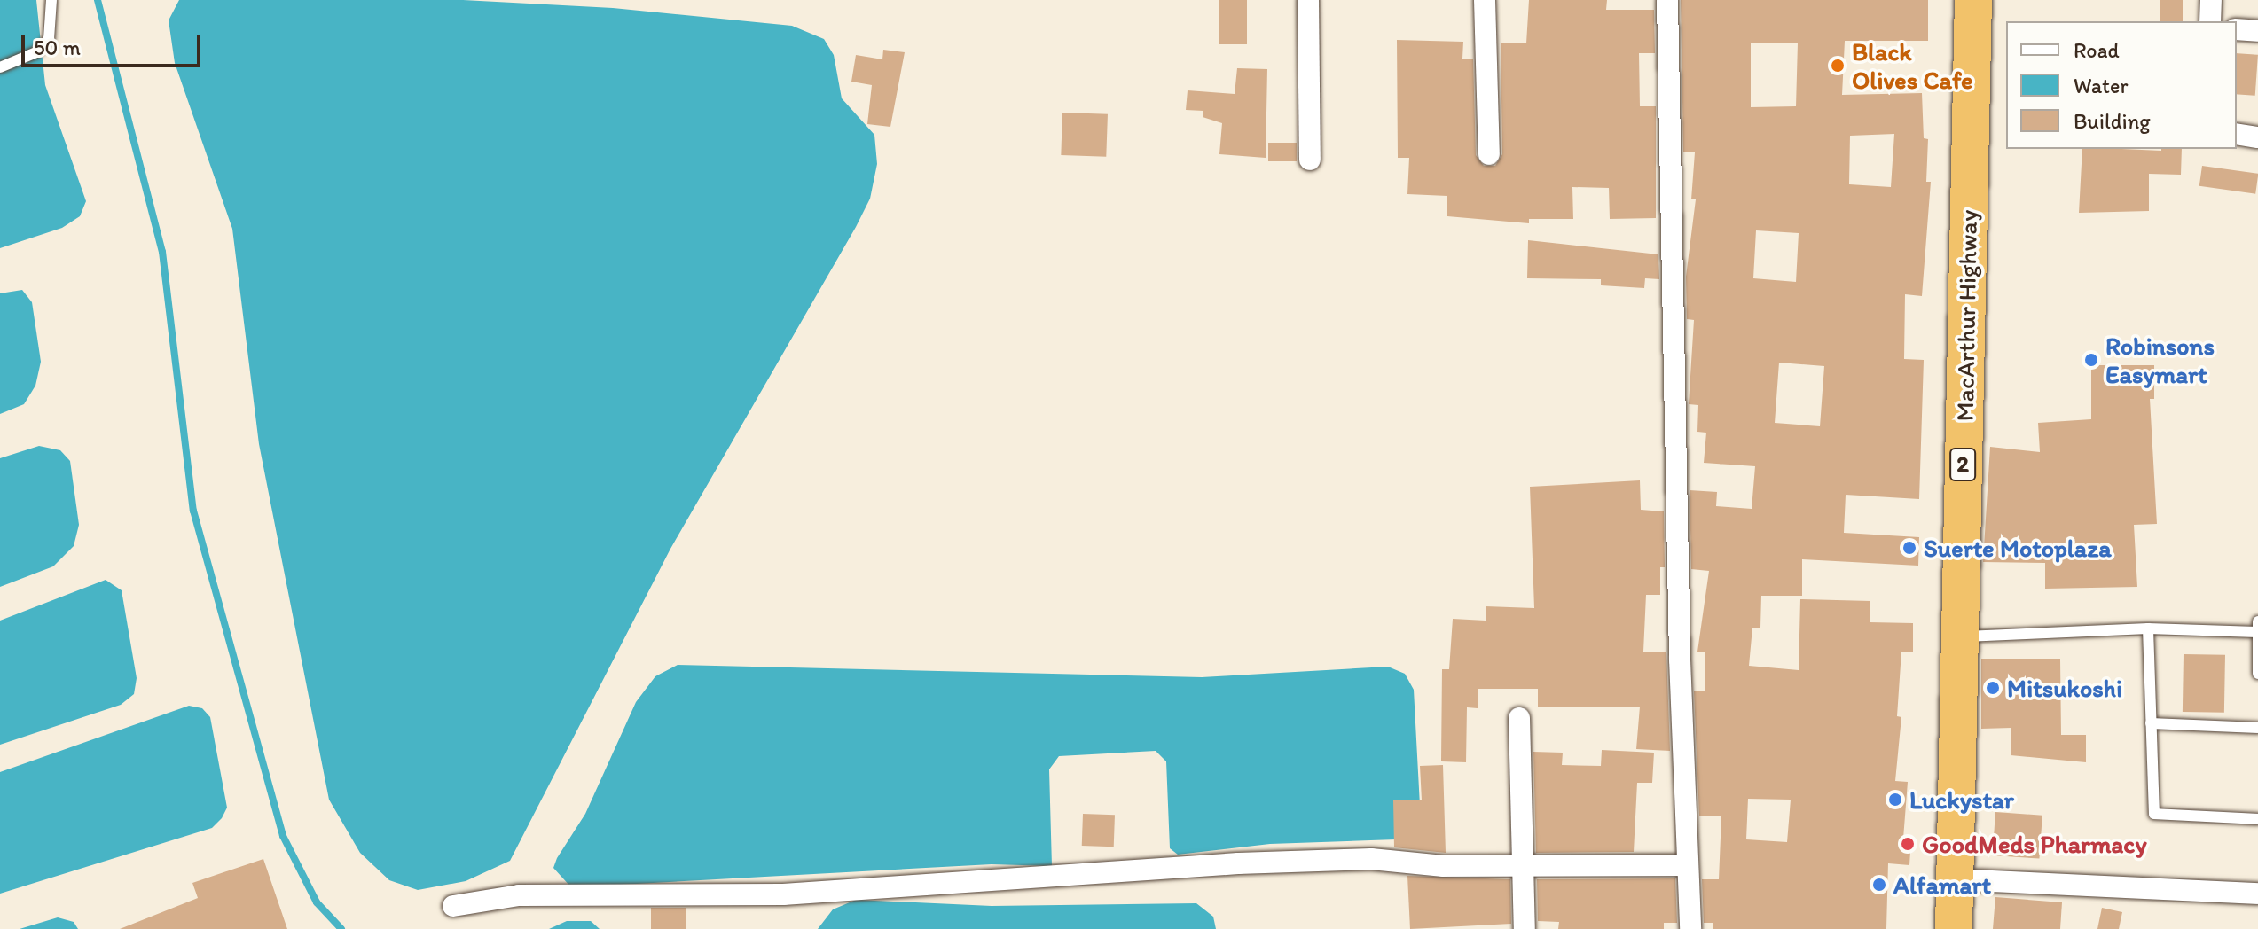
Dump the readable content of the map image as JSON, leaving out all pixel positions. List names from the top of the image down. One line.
{"streets":{"highway":["MacArthur Highway","2"]},"places":["Black Olives Cafe","Robinsons Easymart","Suerte Motoplaza","Mitsukoshi","Luckystar","GoodMeds Pharmacy","Alfamart"],"legend":["Road","Water","Building"],"scale_bar":"50 m"}
